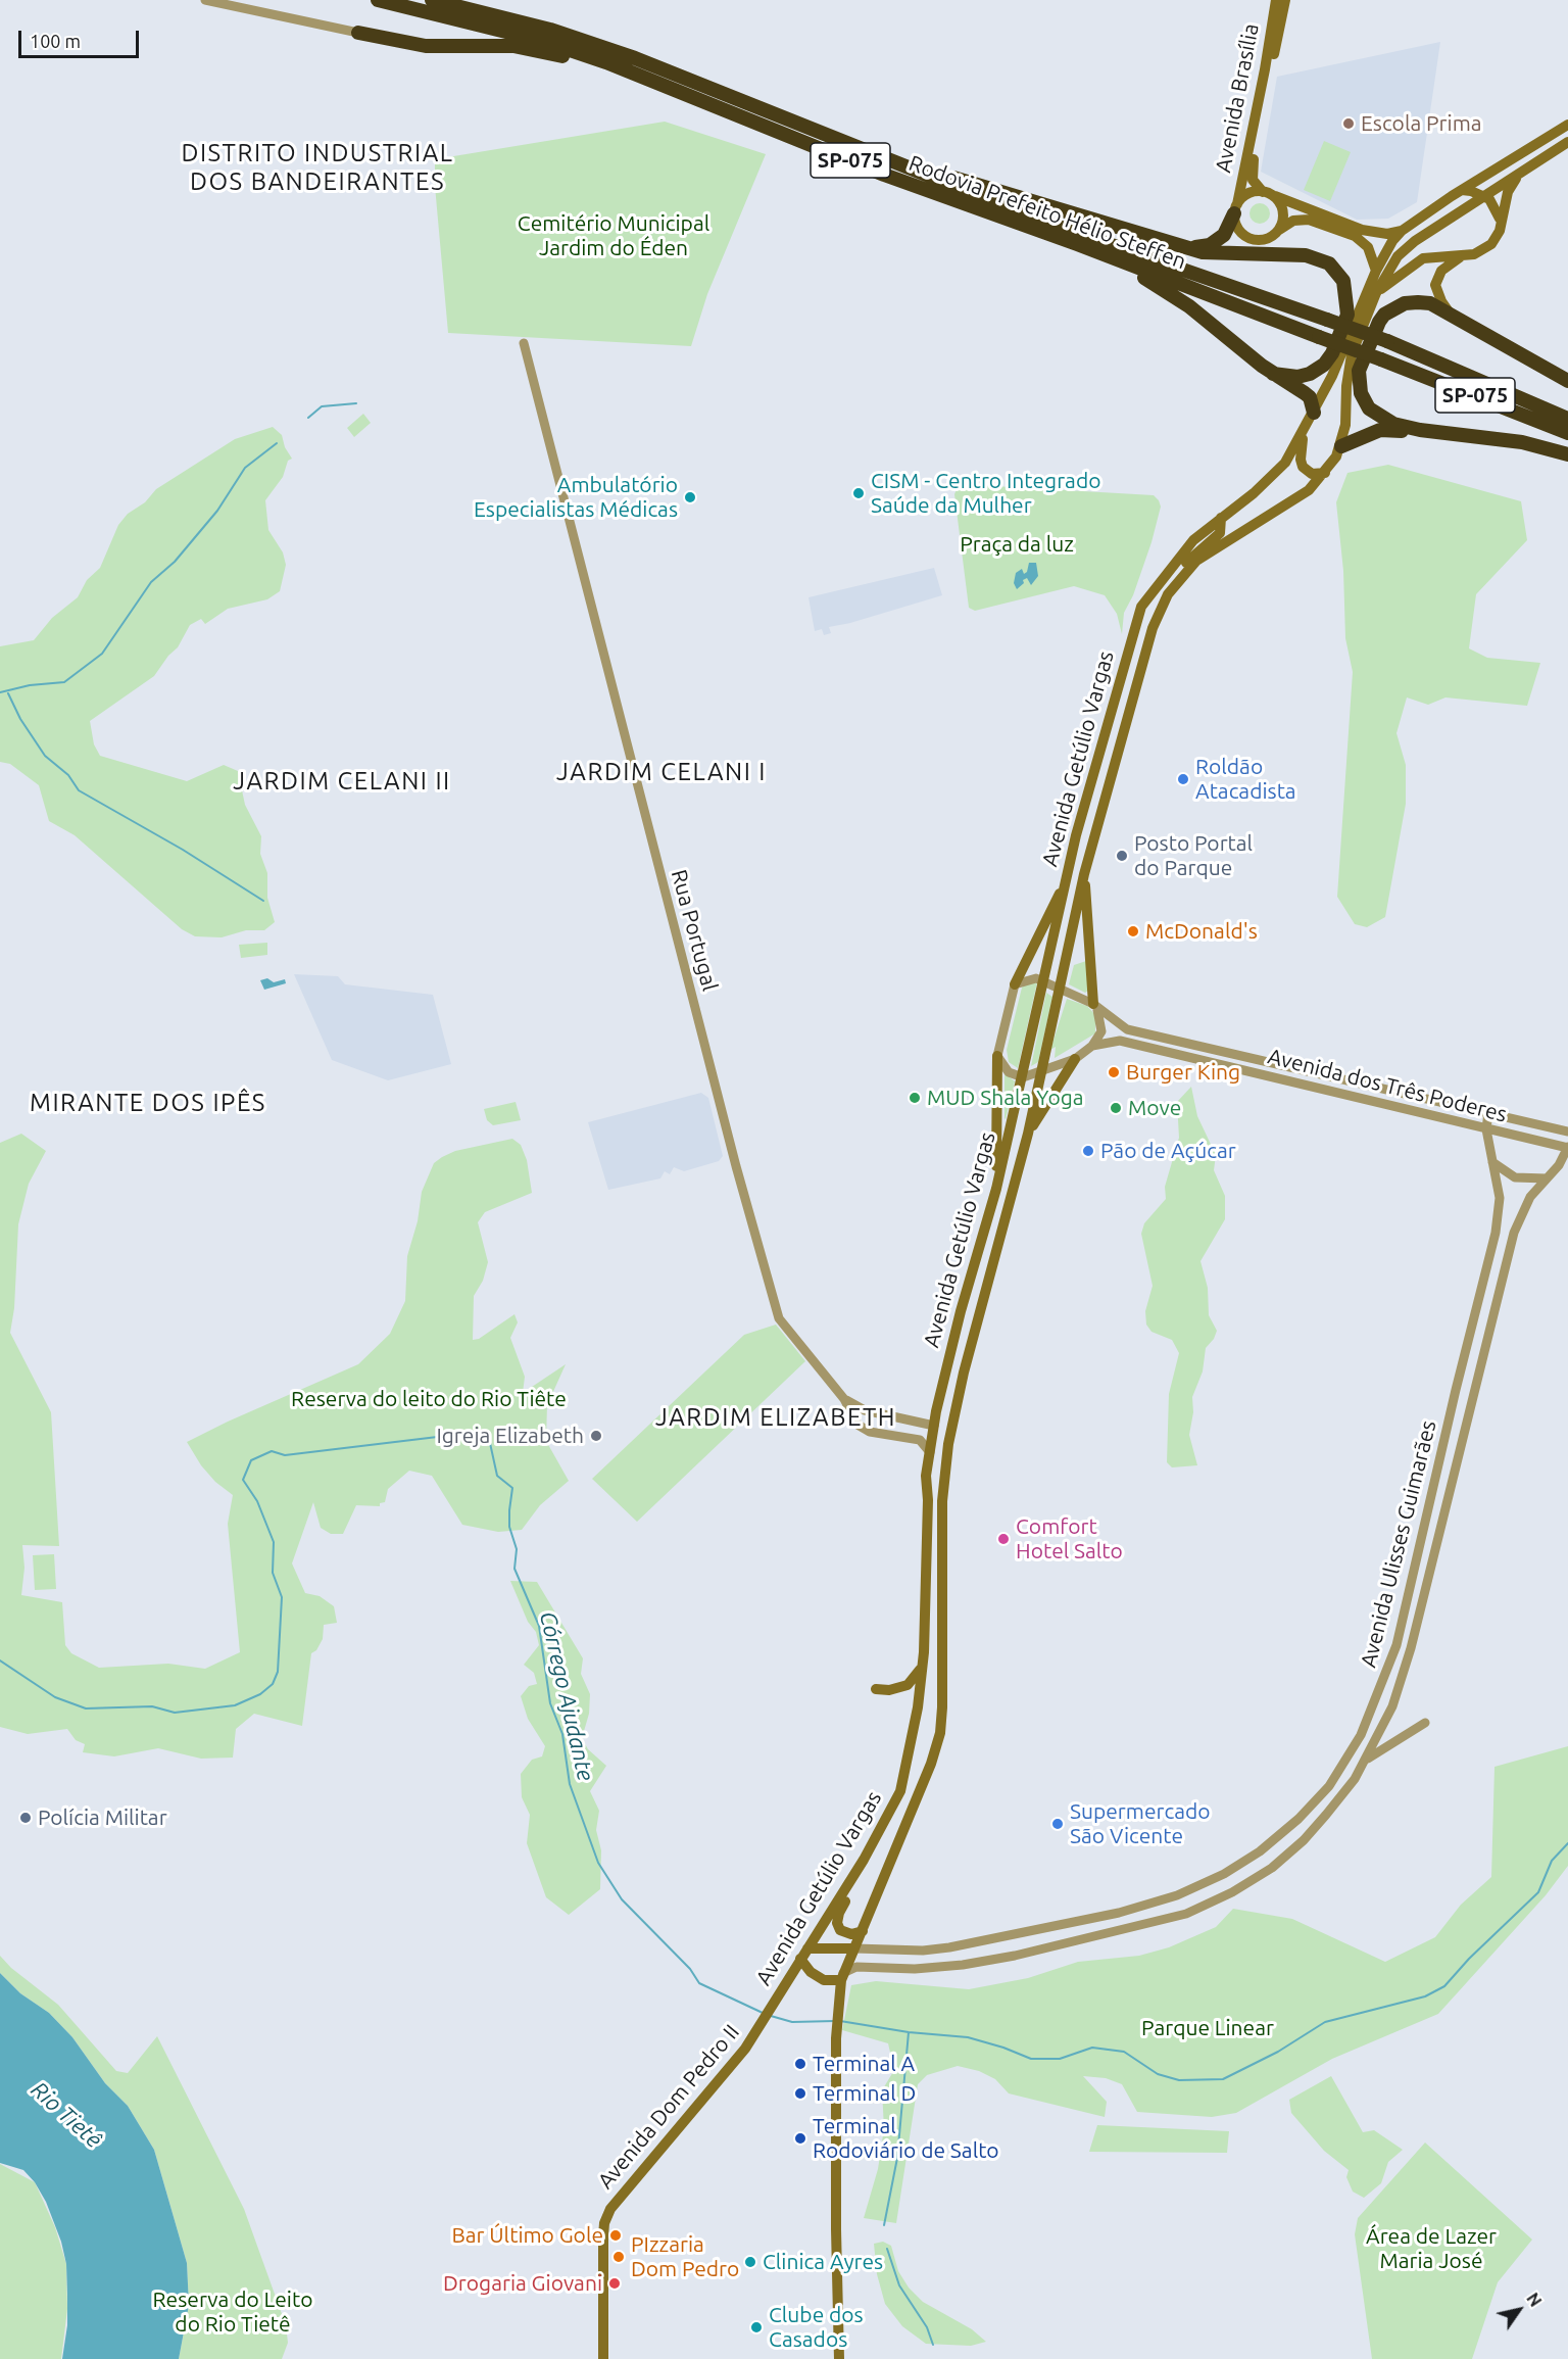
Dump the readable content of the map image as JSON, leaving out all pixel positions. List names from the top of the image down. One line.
{"streets":{"highway":["SP-075","Rodovia Prefeito Hélio Steffen"],"main road":["Avenida Brasília","Avenida Getúlio Vargas","Avenida Dom Pedro II"],"street":["Rua Portugal","Avenida dos Três Poderes","Avenida Ulisses Guimarães"]},"crossings":[["Avenida Getúlio Vargas","Rua Portugal"],["Avenida Getúlio Vargas","Avenida dos Três Poderes"],["Avenida Getúlio Vargas","Avenida Ulisses Guimarães"],["Avenida Getúlio Vargas","Avenida Dom Pedro II"],["Avenida dos Três Poderes","Avenida Ulisses Guimarães"]],"districts":["DISTRITO INDUSTRIAL DOS BANDEIRANTES","JARDIM CELANI I","JARDIM CELANI II","MIRANTE DOS IPÊS","JARDIM ELIZABETH"],"water":["Córrego Ajudante","Rio Tietê"],"parks":["Cemitério Municipal Jardim do Éden","Praça da luz","Reserva do leito do Rio Tiête","Parque Linear","Área de Lazer Maria José","Reserva do Leito do Rio Tietê"],"places":["Escola Prima","CISM - Centro Integrado Saúde da Mulher","Ambulatório Especialistas Médicas","Roldão Atacadista","Posto Portal do Parque","McDonald's","Burger King","MUD Shala Yoga","Move","Pão de Açúcar","Igreja Elizabeth","Comfort Hotel Salto","Polícia Militar","Supermercado São Vicente","Terminal A","Terminal D","Terminal Rodoviário de Salto","Bar Último Gole","PIzzaria Dom Pedro","Clinica Ayres","Drogaria Giovani","Clube dos Casados"],"scale_bar":"100 m","north":"top right"}
